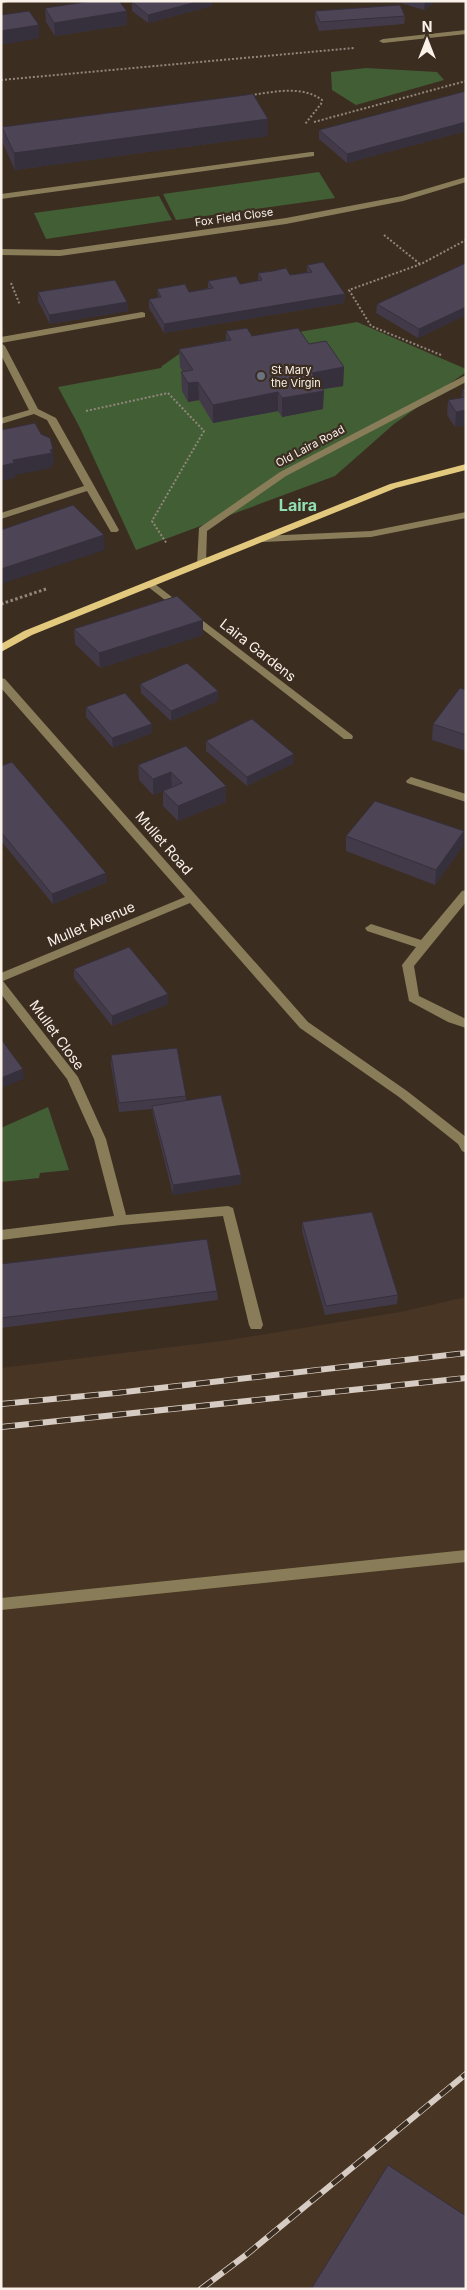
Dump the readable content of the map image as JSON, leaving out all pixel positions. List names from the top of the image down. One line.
{"streets":{"street":["Fox Field Close","Old Laira Road","Laira Gardens","Mullet Road","Mullet Avenue","Mullet Close"]},"crossings":[["Mullet Road","Mullet Avenue"]],"districts":["Laira"],"places":["St Mary the Virgin"],"north":"top"}
